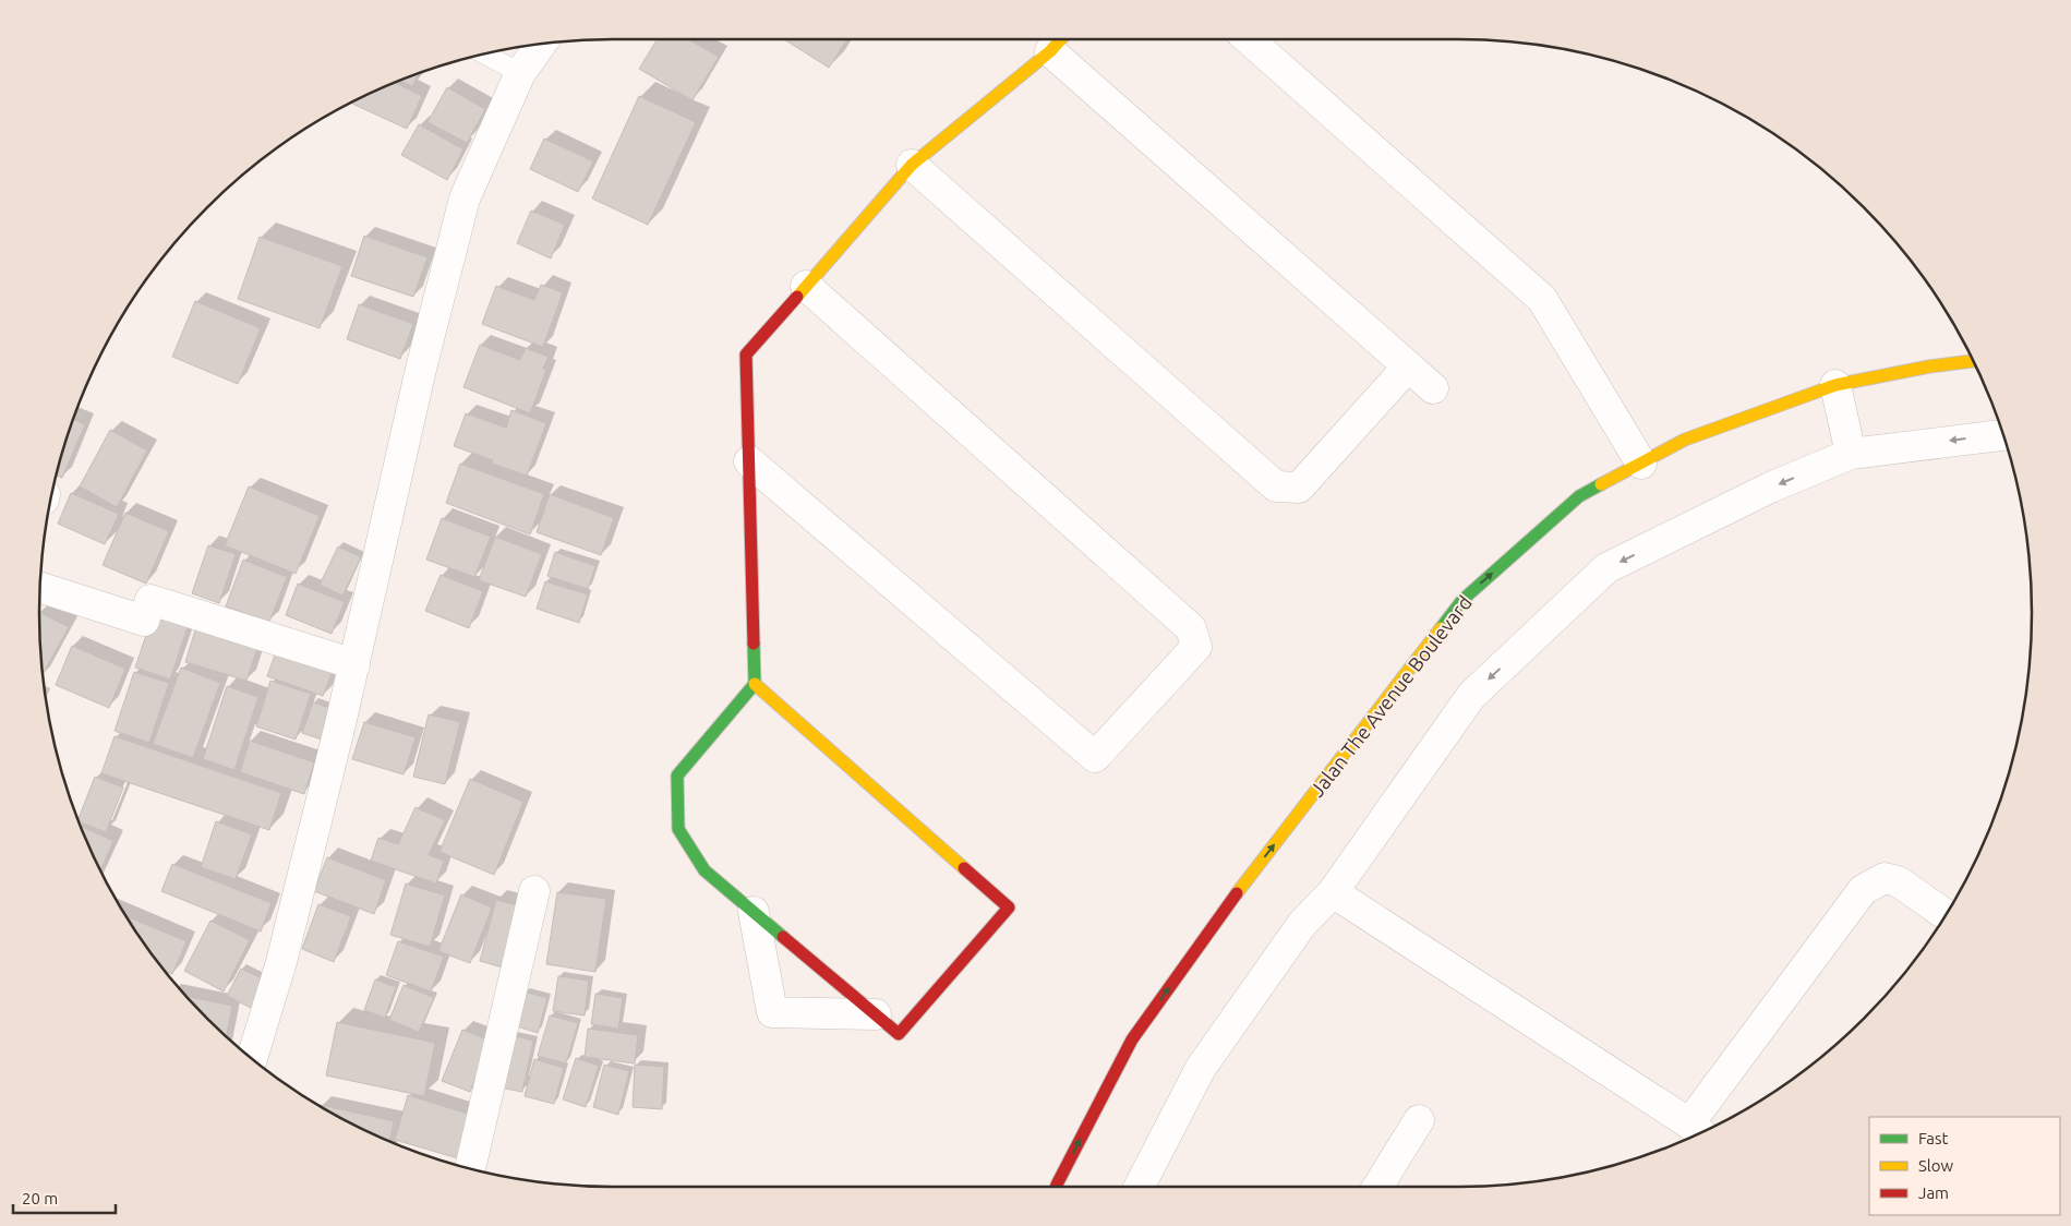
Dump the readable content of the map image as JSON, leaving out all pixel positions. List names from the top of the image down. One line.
{"streets":{"street":["Jalan The Avenue Boulevard"]},"legend":["Fast","Slow","Jam"],"scale_bar":"20 m"}
